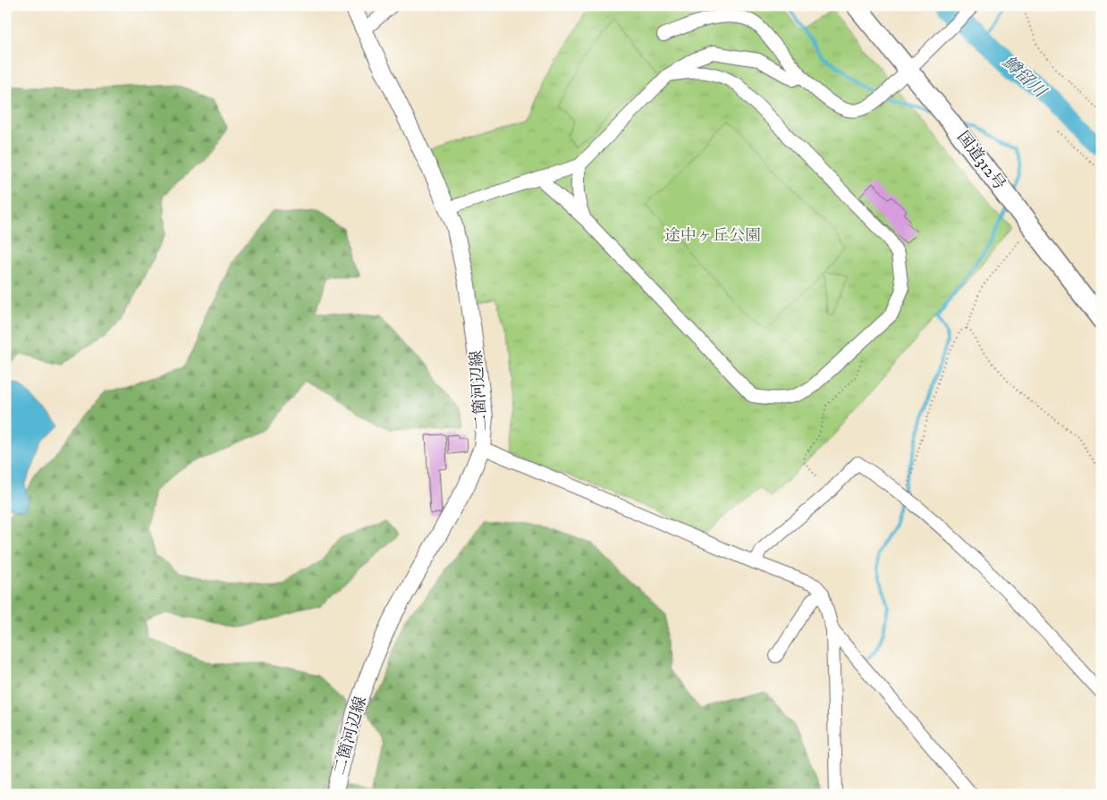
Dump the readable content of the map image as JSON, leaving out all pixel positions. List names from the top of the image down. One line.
{"streets":{"highway":["国道312号"],"main road":["二箇河辺線"]},"water":["鱒留川"],"parks":["途中ヶ丘公園"]}
